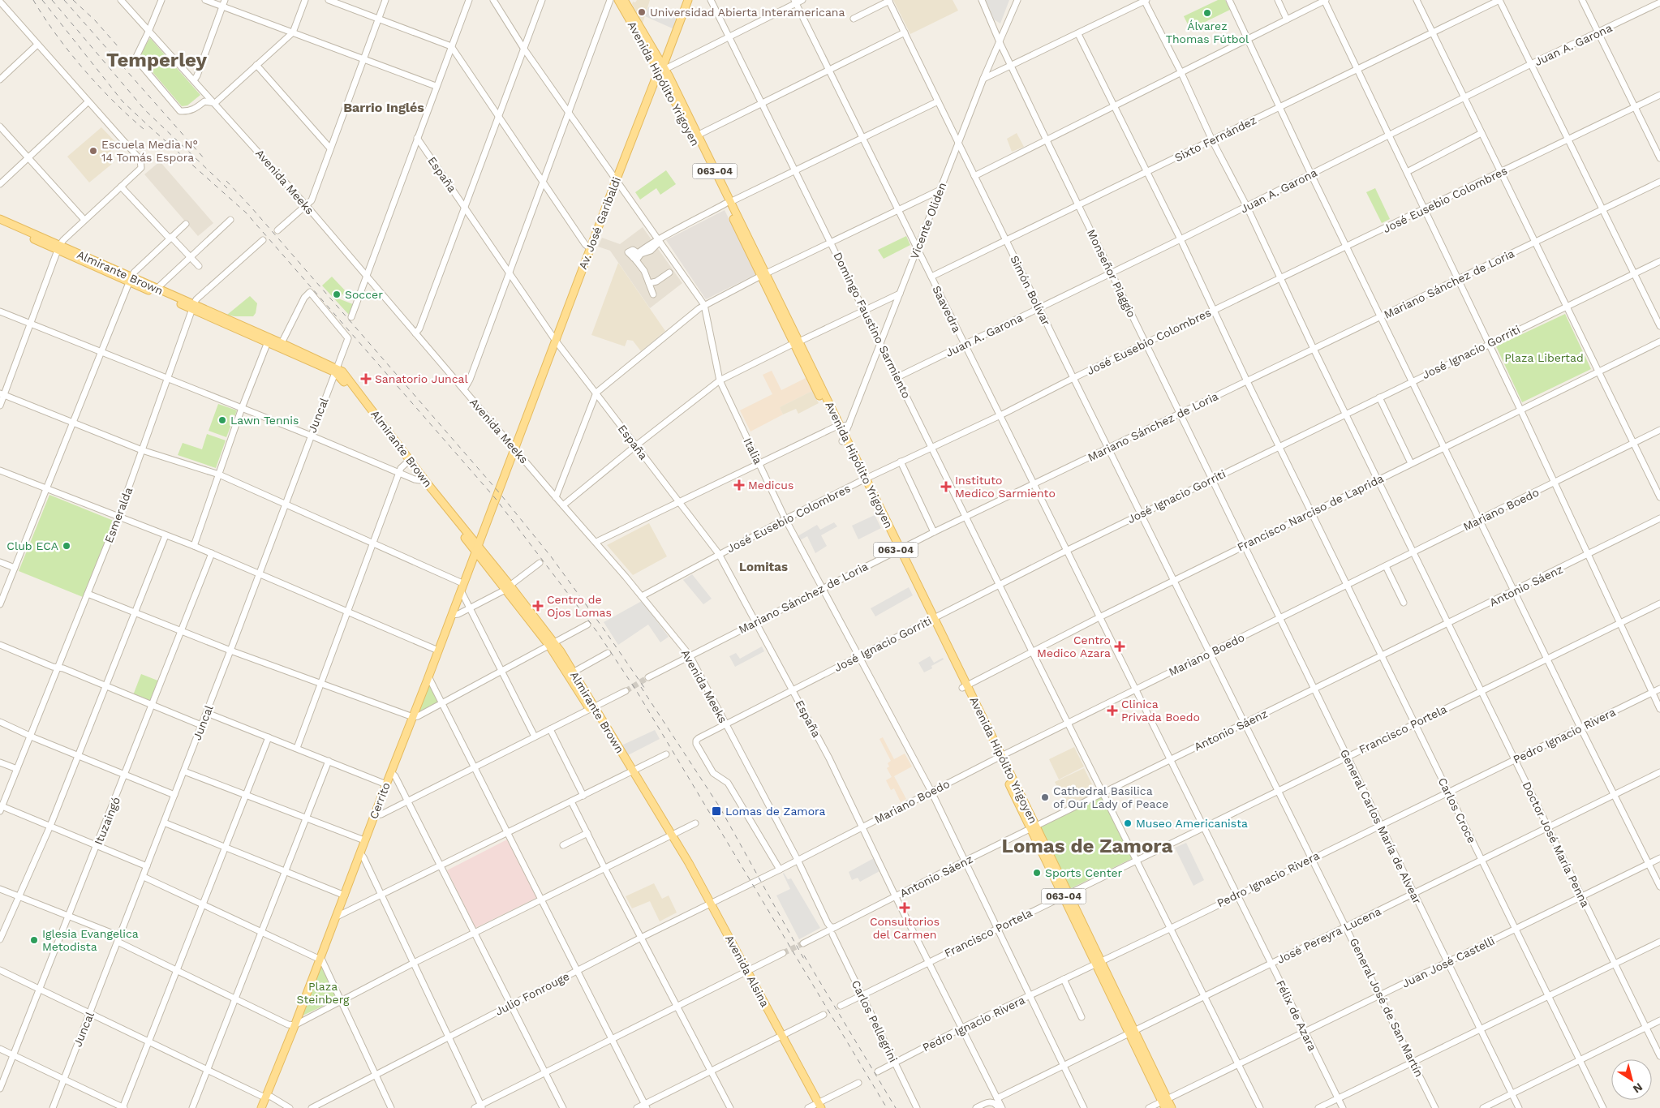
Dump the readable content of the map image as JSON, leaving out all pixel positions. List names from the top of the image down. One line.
{"streets":{"main road":["Avenida Hipólito Yrigoyen","063-04","Av. José Garibaldi","Almirante Brown","Cerrito","Avenida Alsina"],"street":["Juan A. Garona","Sixto Fernández","España","Avenida Meeks","José Eusebio Colombres","Vicente Oliden","Monseñor Piaggio","Mariano Sánchez de Loria","Simón Bolívar","Saavedra","Domingo Faustino Sarmiento","José Ignacio Gorriti","Juncal","Italia","Mariano Boedo","Francisco Narciso de Laprida","Esmeralda","Antonio Sáenz","Francisco Portela","Pedro Ignacio Rivera","Carlos Croce","Ituzaingó","General Carlos María de Alvear","Doctor José María Penna","José Pereyra Lucena","Juan José Castelli","Julio Fonrouge","General José de San Martín","Félix de Azara","Carlos Pellegrini"]},"crossings":[["Juan A. Garona","Monseñor Piaggio"],["Juan A. Garona","Simón Bolívar"],["Juan A. Garona","Saavedra"],["Juan A. Garona","Domingo Faustino Sarmiento"],["Juan A. Garona","Carlos Croce"],["Juan A. Garona","Doctor José María Penna"],["Avenida Hipólito Yrigoyen","José Eusebio Colombres"],["Avenida Hipólito Yrigoyen","Vicente Oliden"],["Avenida Hipólito Yrigoyen","Av. José Garibaldi"],["Avenida Hipólito Yrigoyen","Mariano Sánchez de Loria"],["Avenida Hipólito Yrigoyen","José Ignacio Gorriti"],["Avenida Hipólito Yrigoyen","Mariano Boedo"],["Avenida Hipólito Yrigoyen","Francisco Narciso de Laprida"],["Avenida Hipólito Yrigoyen","Antonio Sáenz"],["Avenida Hipólito Yrigoyen","Francisco Portela"],["Avenida Hipólito Yrigoyen","Pedro Ignacio Rivera"],["Avenida Hipólito Yrigoyen","José Pereyra Lucena"],["Avenida Hipólito Yrigoyen","Juan José Castelli"],["Sixto Fernández","Monseñor Piaggio"],["Sixto Fernández","Simón Bolívar"],["Sixto Fernández","Saavedra"],["Sixto Fernández","Carlos Croce"],["Sixto Fernández","Doctor José María Penna"],["España","José Eusebio Colombres"],["España","Av. José Garibaldi"],["España","Mariano Sánchez de Loria"],["España","José Ignacio Gorriti"],["España","Mariano Boedo"],["España","Antonio Sáenz"],["España","Francisco Portela"],["España","Pedro Ignacio Rivera"],["España","José Pereyra Lucena"],["Avenida Meeks","José Eusebio Colombres"],["Avenida Meeks","Av. José Garibaldi"],["Avenida Meeks","Mariano Sánchez de Loria"],["Avenida Meeks","José Ignacio Gorriti"],["Avenida Meeks","Mariano Boedo"],["José Eusebio Colombres","Monseñor Piaggio"],["José Eusebio Colombres","Simón Bolívar"],["José Eusebio Colombres","Saavedra"],["José Eusebio Colombres","Domingo Faustino Sarmiento"],["José Eusebio Colombres","Italia"],["José Eusebio Colombres","Carlos Croce"],["José Eusebio Colombres","Doctor José María Penna"],["Vicente Oliden","Monseñor Piaggio"],["Vicente Oliden","Simón Bolívar"],["Vicente Oliden","Saavedra"],["Vicente Oliden","Domingo Faustino Sarmiento"],["Av. José Garibaldi","Italia"],["Av. José Garibaldi","Cerrito"],["Almirante Brown","Juncal"],["Almirante Brown","Esmeralda"],["Almirante Brown","Cerrito"],["Almirante Brown","Avenida Alsina"],["Monseñor Piaggio","Mariano Sánchez de Loria"],["Monseñor Piaggio","José Ignacio Gorriti"],["Monseñor Piaggio","Francisco Narciso de Laprida"],["Monseñor Piaggio","General Carlos María de Alvear"],["Mariano Sánchez de Loria","Simón Bolívar"],["Mariano Sánchez de Loria","Saavedra"],["Mariano Sánchez de Loria","Domingo Faustino Sarmiento"],["Mariano Sánchez de Loria","Italia"],["Mariano Sánchez de Loria","Carlos Croce"],["Mariano Sánchez de Loria","Doctor José María Penna"],["Simón Bolívar","José Ignacio Gorriti"],["Simón Bolívar","Francisco Narciso de Laprida"],["Simón Bolívar","General José de San Martín"],["Saavedra","José Ignacio Gorriti"],["Saavedra","Francisco Narciso de Laprida"],["Saavedra","Félix de Azara"],["Domingo Faustino Sarmiento","José Ignacio Gorriti"],["Domingo Faustino Sarmiento","Mariano Boedo"],["Domingo Faustino Sarmiento","Francisco Narciso de Laprida"],["Domingo Faustino Sarmiento","Antonio Sáenz"],["Domingo Faustino Sarmiento","Francisco Portela"],["Domingo Faustino Sarmiento","Pedro Ignacio Rivera"],["Domingo Faustino Sarmiento","José Pereyra Lucena"],["Domingo Faustino Sarmiento","Juan José Castelli"],["José Ignacio Gorriti","Italia"],["José Ignacio Gorriti","Mariano Boedo"],["José Ignacio Gorriti","Carlos Croce"],["José Ignacio Gorriti","Doctor José María Penna"],["Italia","Mariano Boedo"],["Italia","Antonio Sáenz"],["Italia","Francisco Portela"],["Italia","Pedro Ignacio Rivera"],["Italia","José Pereyra Lucena"],["Mariano Boedo","Carlos Croce"],["Mariano Boedo","General Carlos María de Alvear"],["Mariano Boedo","Doctor José María Penna"],["Mariano Boedo","Julio Fonrouge"],["Mariano Boedo","General José de San Martín"],["Mariano Boedo","Félix de Azara"],["Francisco Narciso de Laprida","Carlos Croce"],["Francisco Narciso de Laprida","General Carlos María de Alvear"],["Francisco Narciso de Laprida","Doctor José María Penna"],["Francisco Narciso de Laprida","General José de San Martín"],["Francisco Narciso de Laprida","Félix de Azara"],["Antonio Sáenz","Carlos Croce"],["Antonio Sáenz","General Carlos María de Alvear"],["Antonio Sáenz","Doctor José María Penna"],["Antonio Sáenz","General José de San Martín"],["Antonio Sáenz","Félix de Azara"],["Francisco Portela","Carlos Croce"],["Francisco Portela","General Carlos María de Alvear"],["Francisco Portela","Doctor José María Penna"],["Francisco Portela","General José de San Martín"],["Francisco Portela","Félix de Azara"],["Francisco Portela","Carlos Pellegrini"],["Pedro Ignacio Rivera","Carlos Croce"],["Pedro Ignacio Rivera","General Carlos María de Alvear"],["Pedro Ignacio Rivera","Doctor José María Penna"],["Pedro Ignacio Rivera","General José de San Martín"],["Pedro Ignacio Rivera","Félix de Azara"],["Pedro Ignacio Rivera","Carlos Pellegrini"],["Carlos Croce","José Pereyra Lucena"],["Carlos Croce","Juan José Castelli"],["General Carlos María de Alvear","José Pereyra Lucena"],["General Carlos María de Alvear","Juan José Castelli"],["Doctor José María Penna","José Pereyra Lucena"],["Doctor José María Penna","Juan José Castelli"],["José Pereyra Lucena","General José de San Martín"],["José Pereyra Lucena","Félix de Azara"],["Juan José Castelli","General José de San Martín"],["Juan José Castelli","Félix de Azara"],["Avenida Alsina","Julio Fonrouge"]],"districts":["Temperley","Barrio Inglés","Lomitas","Lomas de Zamora"],"parks":["Plaza Libertad","Plaza Steinberg"],"places":{"other":["Universidad Abierta Interamericana","Álvarez Thomas Fútbol","Escuela Media N° 14 Tomás Espora","Soccer","Lawn Tennis","Club ECA","Cathedral Basilica of Our Lady of Peace","Museo Americanista","Sports Center","Iglesia Evangelica Metodista"],"health":["Sanatorio Juncal","Medicus","Instituto Medico Sarmiento","Centro de Ojos Lomas","Centro Medico Azara","Clinica Privada Boedo","Consultorios del Carmen"],"transit":["Lomas de Zamora"]},"north":"bottom right"}
